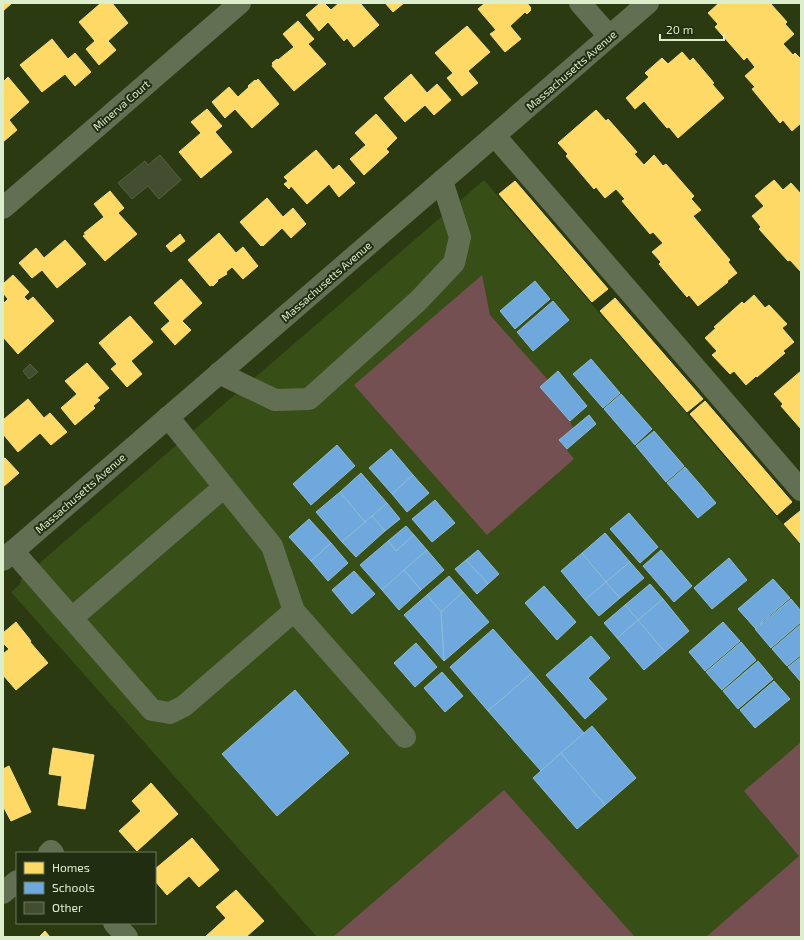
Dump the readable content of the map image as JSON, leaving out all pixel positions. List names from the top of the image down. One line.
{"streets":{"street":["Massachusetts Avenue","Minerva Court"]},"legend":["Homes","Schools","Other"],"scale_bar":"20 m"}
